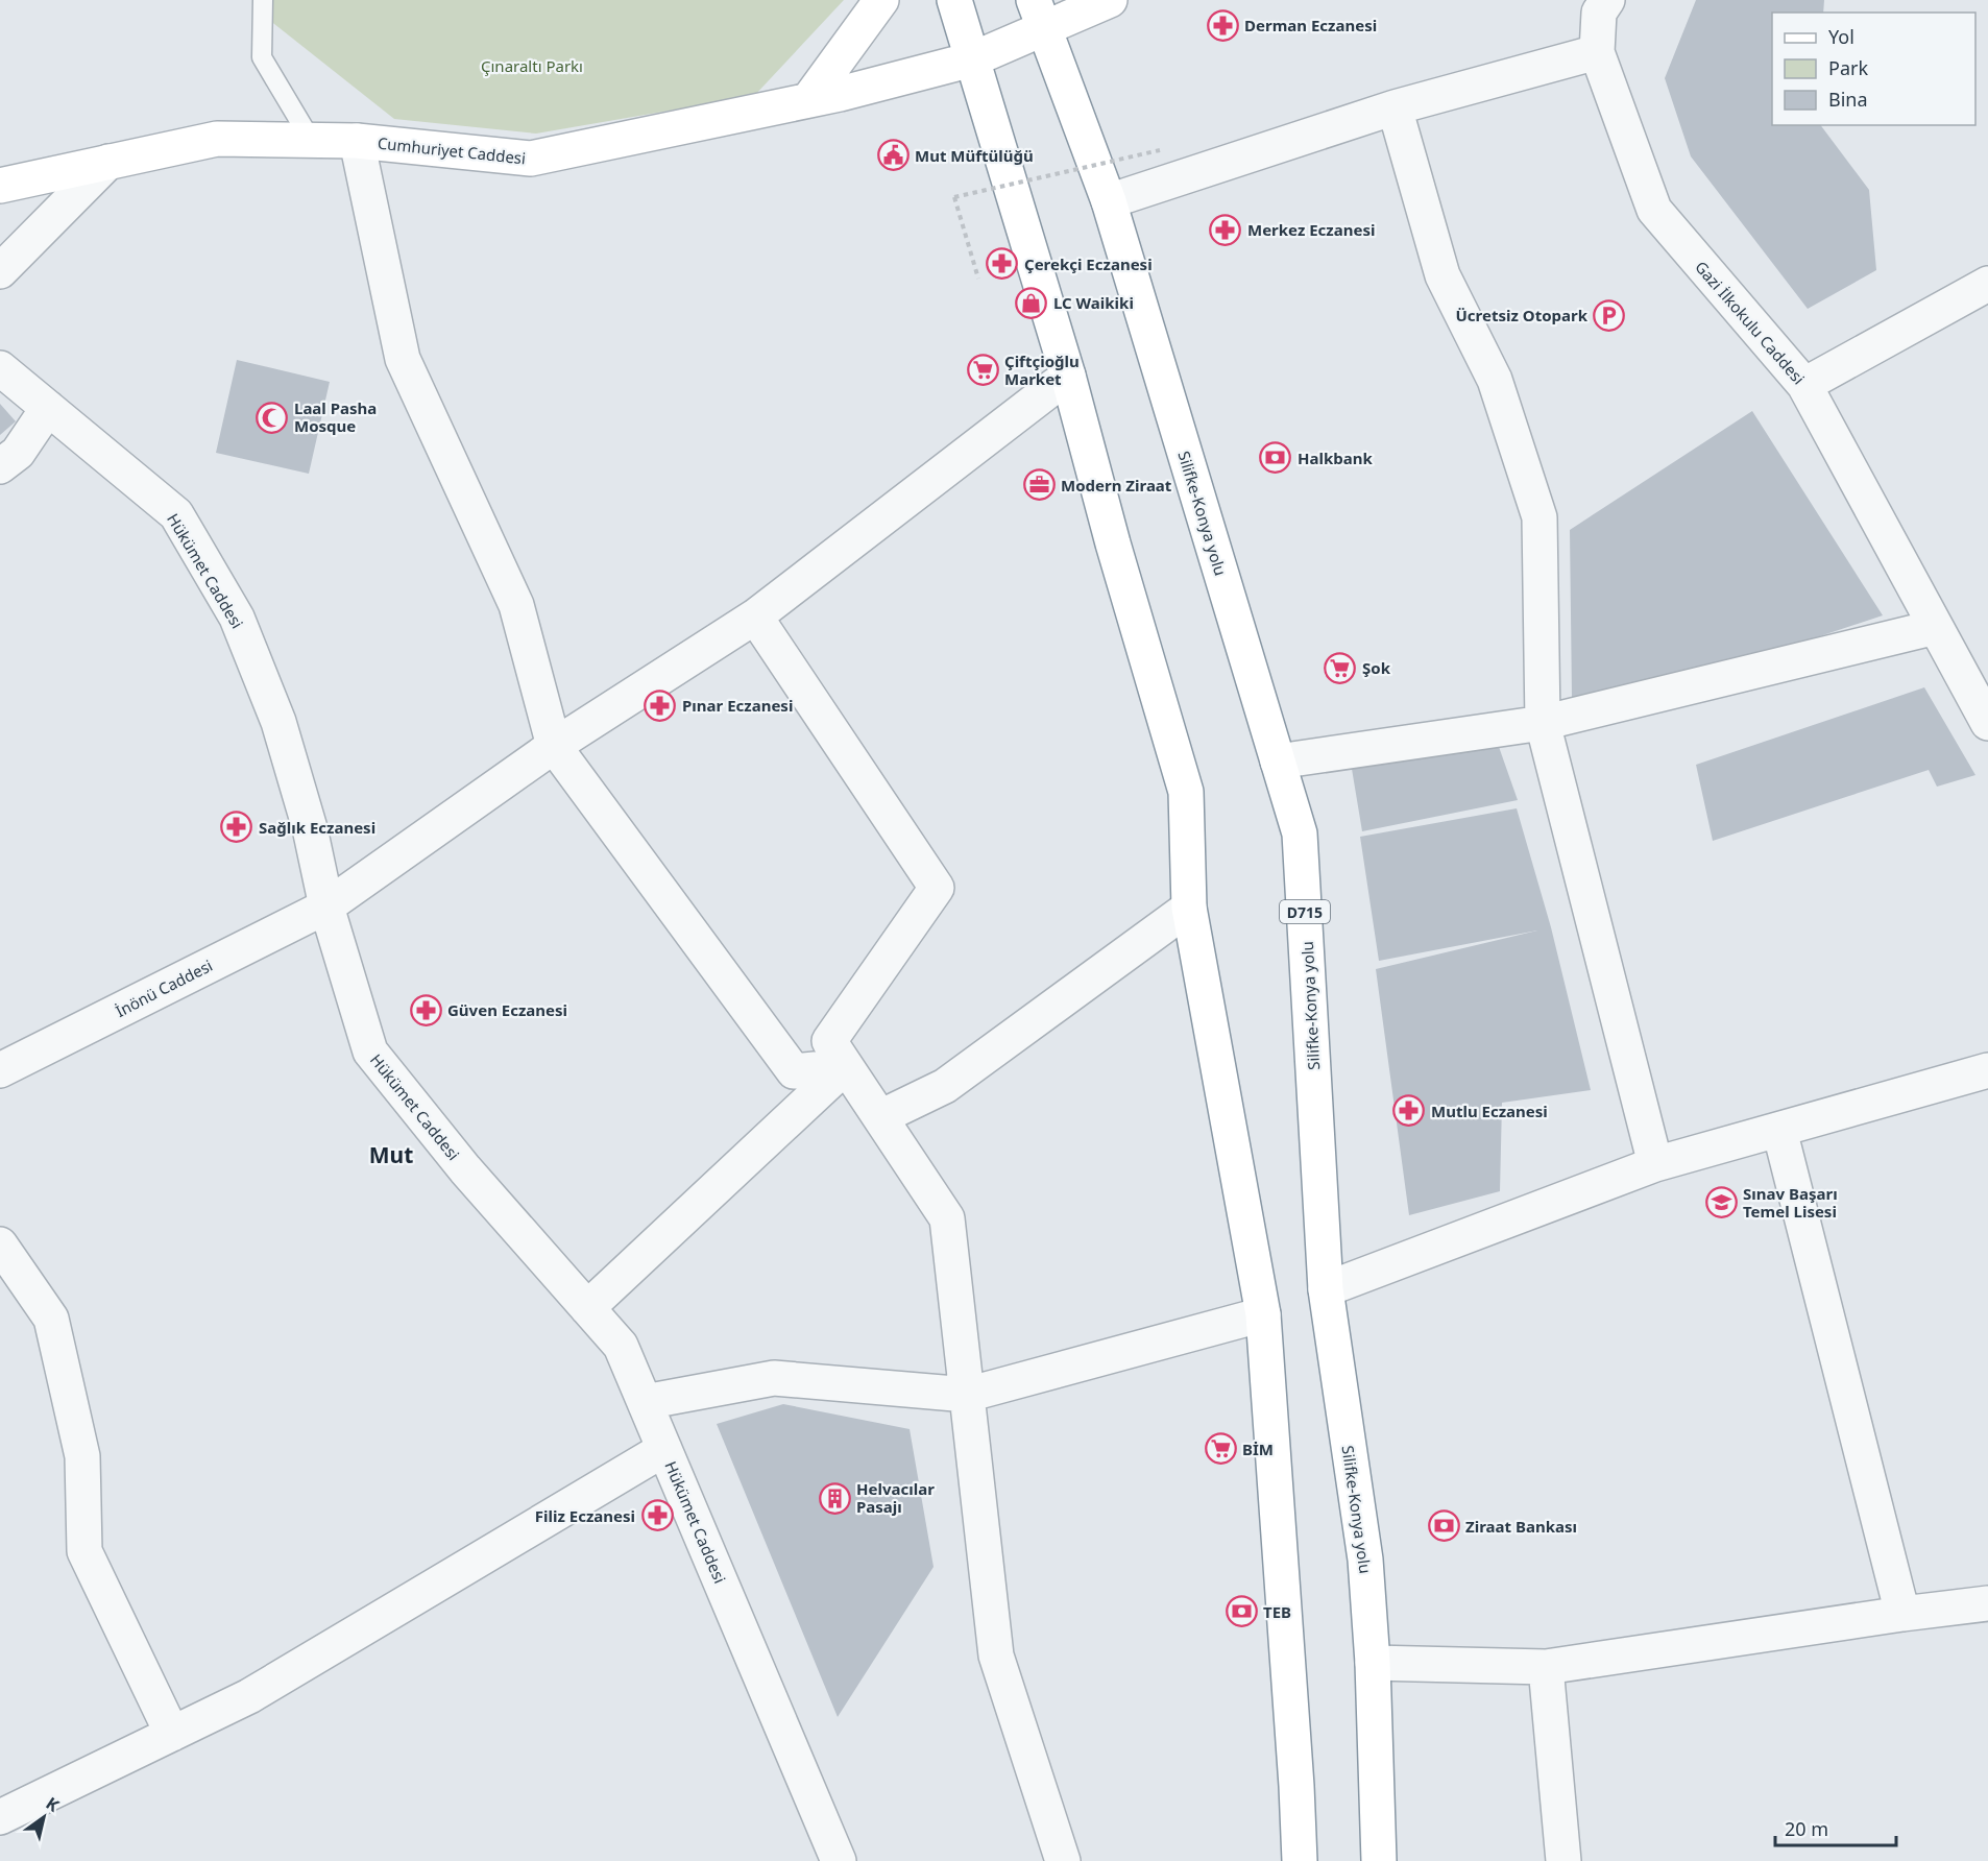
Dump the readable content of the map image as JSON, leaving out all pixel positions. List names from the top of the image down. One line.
{"streets":{"main road":["Cumhuriyet Caddesi","Silifke-Konya yolu","D715"],"street":["Gazi İlkokulu Caddesi","Hükümet Caddesi","İnönü Caddesi"]},"crossings":[["Cumhuriyet Caddesi","Silifke-Konya yolu"],["Hükümet Caddesi","İnönü Caddesi"]],"districts":["Mut"],"parks":["Çınaraltı Parkı"],"places":{"pharmacy":["Derman Eczanesi","Merkez Eczanesi","Çerekçi Eczanesi","Pınar Eczanesi","Sağlık Eczanesi","Güven Eczanesi","Mutlu Eczanesi","Filiz Eczanesi"],"public building":["Mut Müftülüğü"],"shop":["LC Waikiki"],"parking":["Ücretsiz Otopark"],"supermarket":["Çiftçioğlu Market","Şok","BİM"],"mosque":["Laal Pasha Mosque"],"bank":["Halkbank","Ziraat Bankası","TEB"],"office":["Modern Ziraat"],"school or university":["Sınav Başarı Temel Lisesi"],"building":["Helvacılar Pasajı"]},"legend":["Yol","Park","Bina"],"scale_bar":"20 m","north":"top right"}
